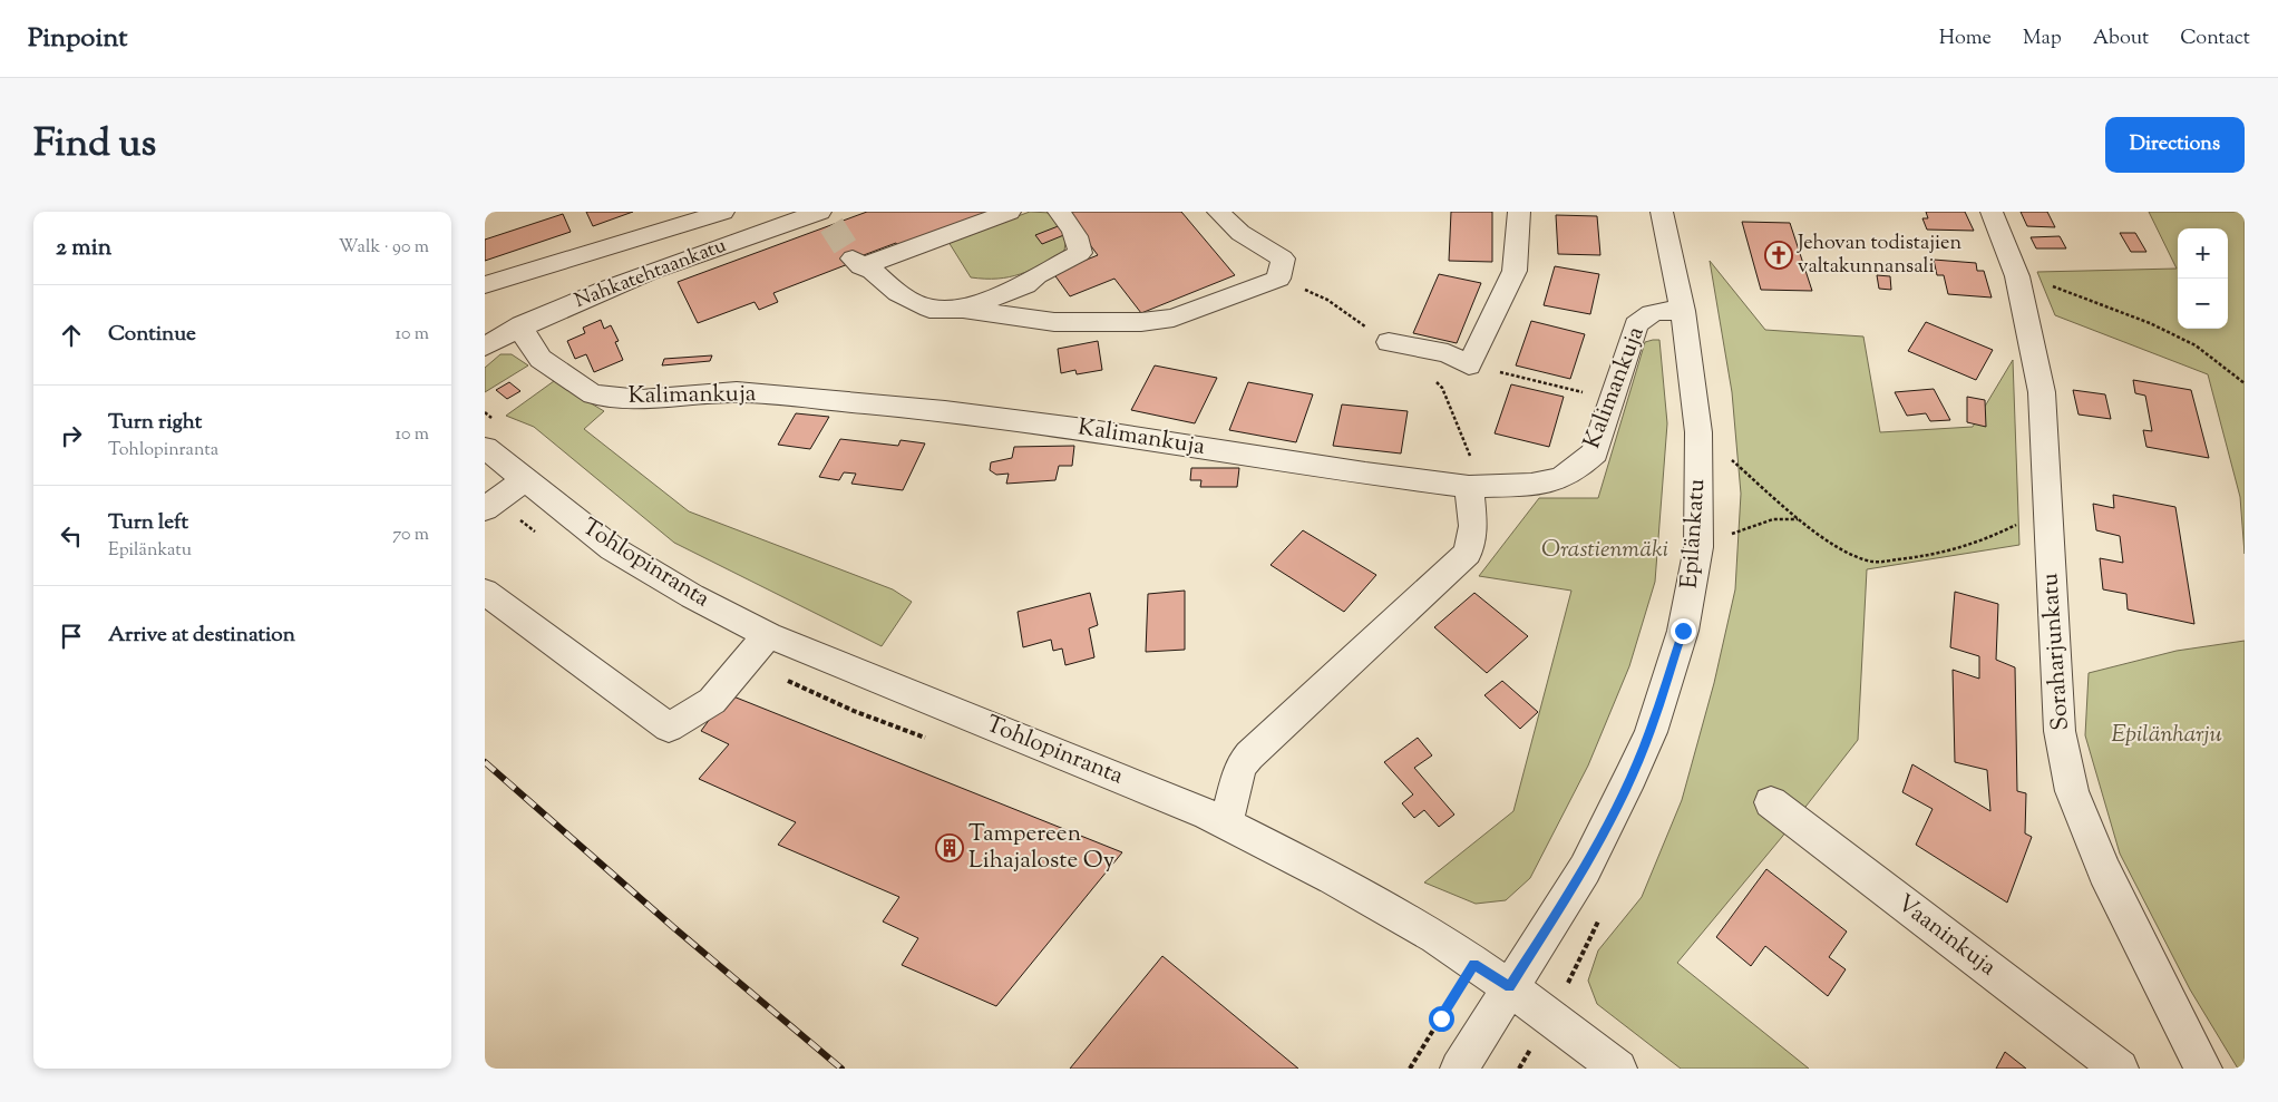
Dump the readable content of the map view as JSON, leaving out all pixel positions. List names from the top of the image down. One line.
{"streets":{"street":["Nahkatehtaankatu","Kalimankuja","Epilänkatu","Tohlopinranta","Soraharjunkatu","Vaaninkuja"]},"crossings":[["Nahkatehtaankatu","Kalimankuja"],["Kalimankuja","Epilänkatu"],["Epilänkatu","Tohlopinranta"]],"parks":["Orastienmäki","Epilänharju"],"places":{"church":["Jehovan todistajien valtakunnansali"],"building":["Tampereen Lihajaloste Oy"]},"page":{"header":"Pinpoint","nav":["Home","Map","About","Contact"],"title":"Find us","buttons":"Directions","heading":["2 min","Walk · 90 m"],"map_buttons":["+","−"],"list":[["Continue","10 m"],["Turn right","Tohlopinranta","10 m"],["Turn left","Epilänkatu","70 m"],"Arrive at destination"]}}
